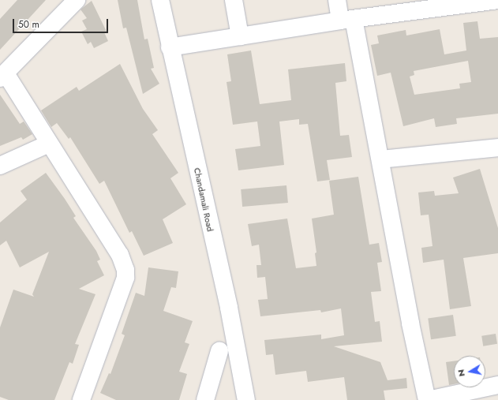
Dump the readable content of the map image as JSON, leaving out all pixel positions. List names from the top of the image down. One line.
{"streets":{"street":["Chandamali Road"]},"scale_bar":"50 m","north":"left"}
